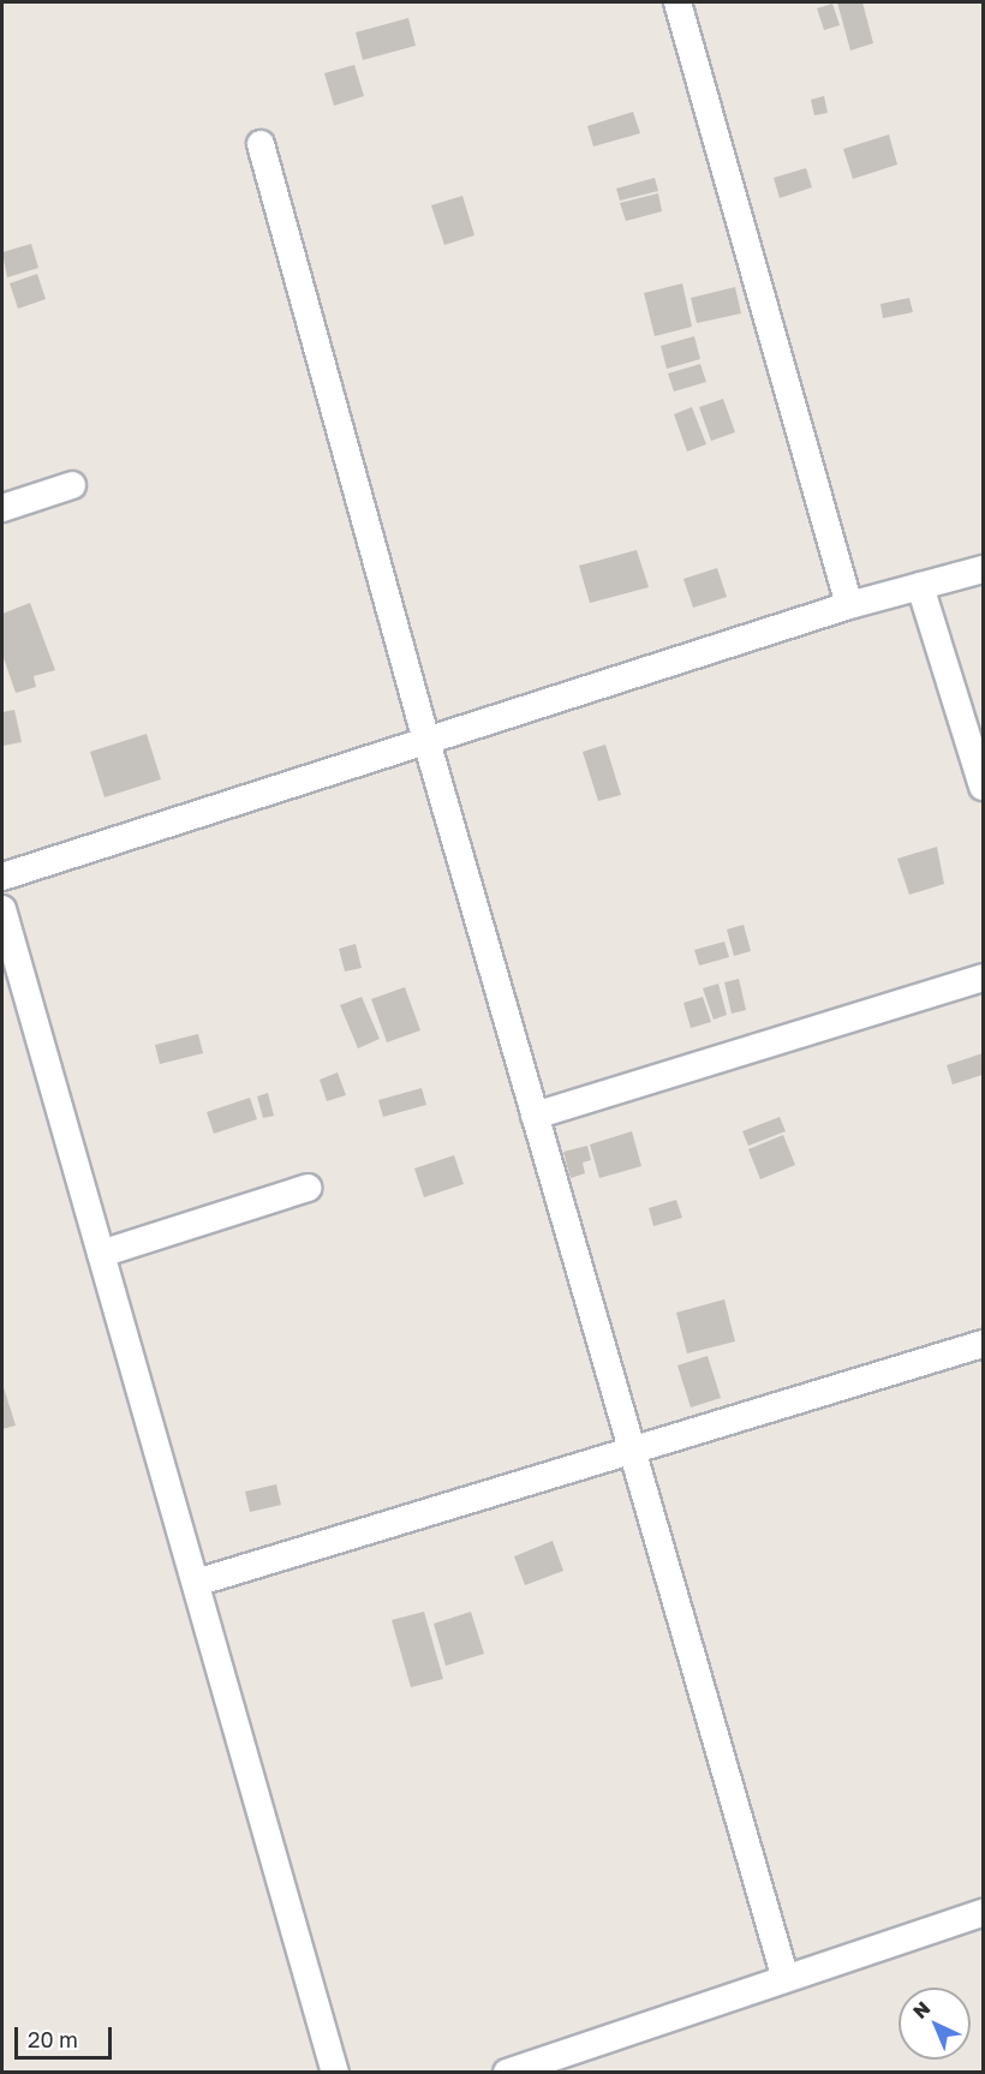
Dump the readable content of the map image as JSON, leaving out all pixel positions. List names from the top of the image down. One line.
{"scale_bar":"20 m","north":"top left"}
